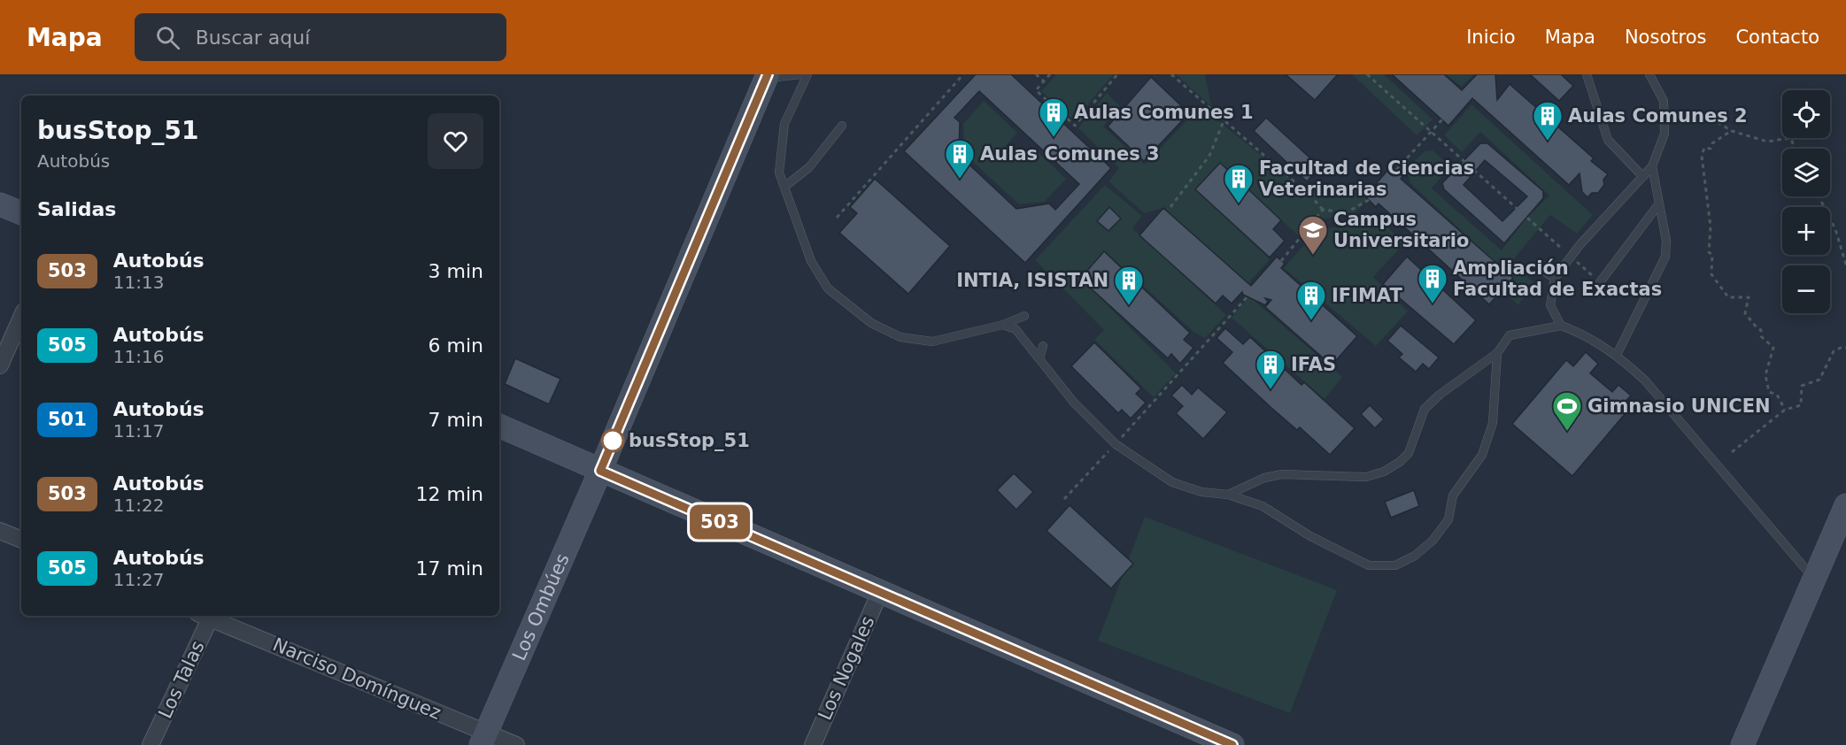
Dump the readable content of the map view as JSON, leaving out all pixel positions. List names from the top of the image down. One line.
{"streets":{"street":["Los Ombúes","Los Nogales","Narciso Domínguez","Los Talas"]},"crossings":[["Los Ombúes","Narciso Domínguez"]],"places":{"building":["Aulas Comunes 1","Aulas Comunes 2","Aulas Comunes 3","Facultad de Ciencias Veterinarias","Ampliación Facultad de Exactas","INTIA, ISISTAN","IFIMAT","IFAS"],"school or university":["Campus Universitario"],"sports":["Gimnasio UNICEN"],"other":["busStop_51"]},"lines":["bus line 503"],"page":{"header":"Mapa","search":"Buscar aquí","nav":["Inicio","Mapa","Nosotros","Contacto"],"on_map":"503","map_buttons":["+","−"],"heading":[["busStop_51","Autobús"],"Salidas"],"list":[{"mark":"503","name":"Autobús","note":"11:13","value":"3 min"},{"mark":"505","name":"Autobús","note":"11:16","value":"6 min"},{"mark":"501","name":"Autobús","note":"11:17","value":"7 min"},{"mark":"503","name":"Autobús","note":"11:22","value":"12 min"},{"mark":"505","name":"Autobús","note":"11:27","value":"17 min"}]}}
